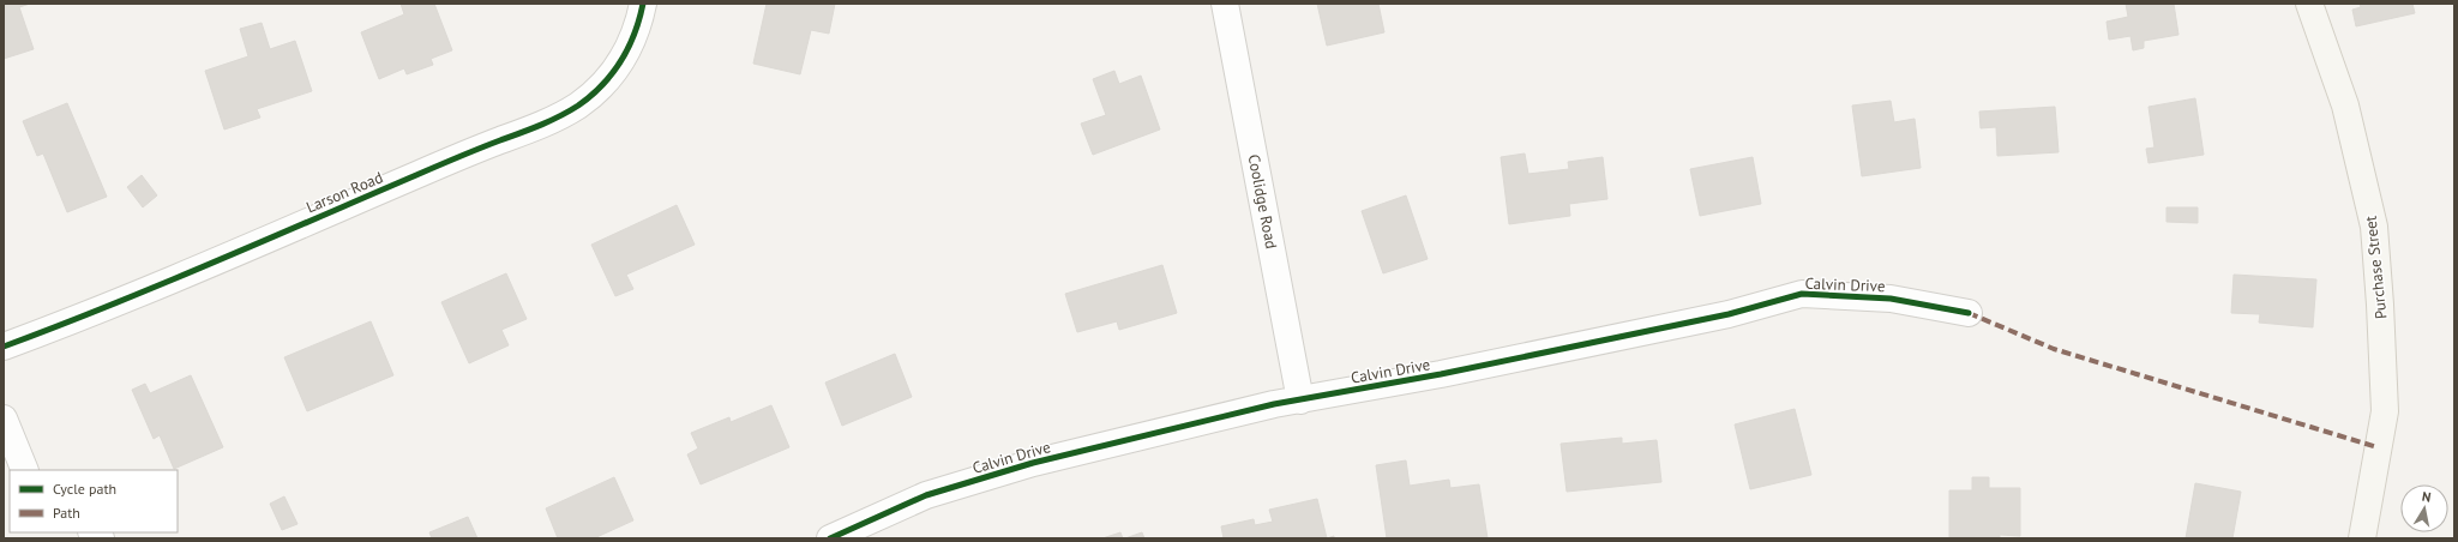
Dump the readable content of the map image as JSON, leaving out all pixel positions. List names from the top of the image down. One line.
{"streets":{"main road":["Purchase Street"],"street":["Larson Road","Coolidge Road","Calvin Drive"]},"crossings":[["Coolidge Road","Calvin Drive"]],"legend":["Cycle path","Path"],"north":"top"}
